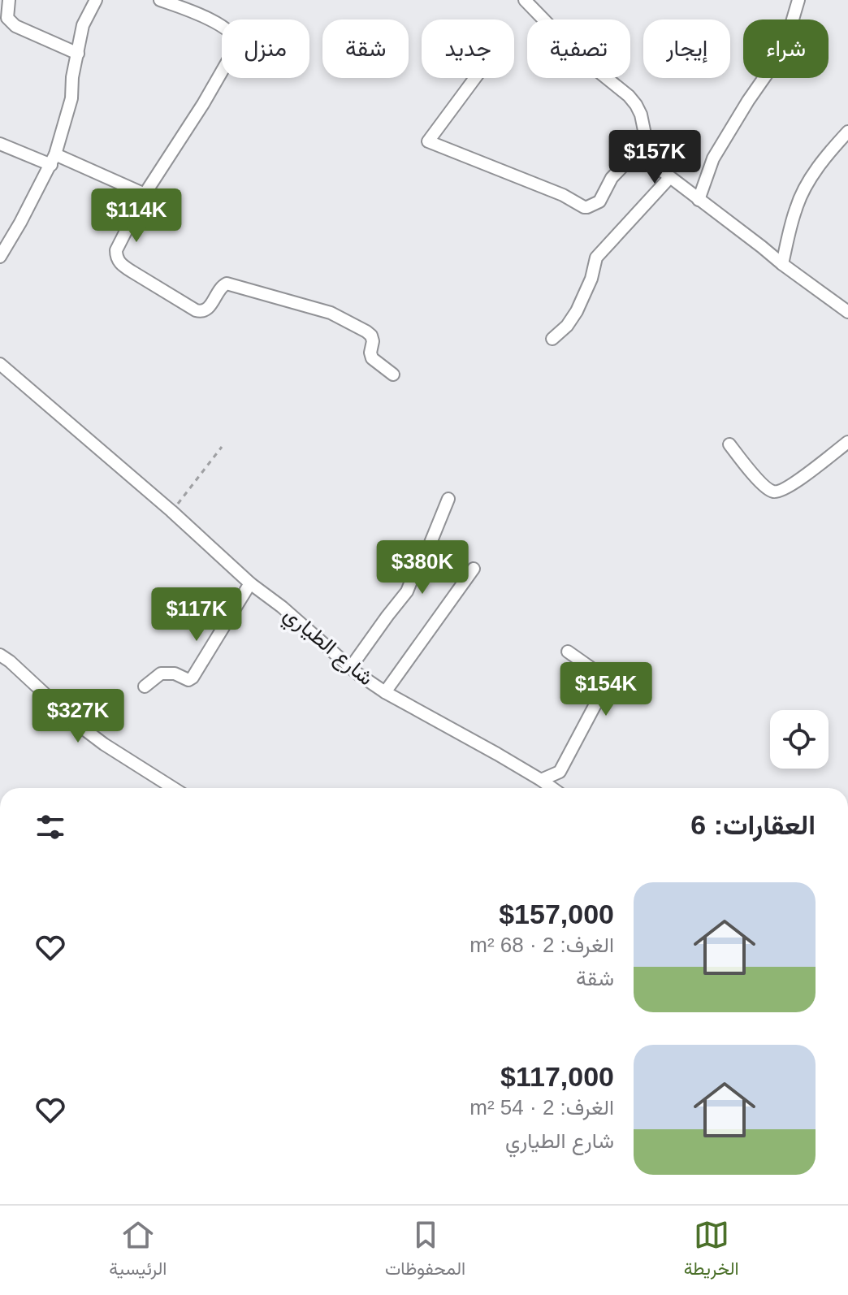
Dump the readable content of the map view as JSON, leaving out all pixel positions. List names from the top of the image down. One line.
{"streets":{"street":["شارع الطياري"]},"page":{"chip":["شراء","إيجار","تصفية","جديد","شقة","منزل"],"price":["$157K","$114K","$380K","$117K","$154K","$327K"],"heading":"العقارات: 6","list":[{"name":"$157,000","note":"الغرف: 2 · 68 m² · شقة"},{"name":"$117,000","note":"الغرف: 2 · 54 m² · شارع الطياري"}],"tabs":["الخريطة","المحفوظات","الرئيسية"]}}
